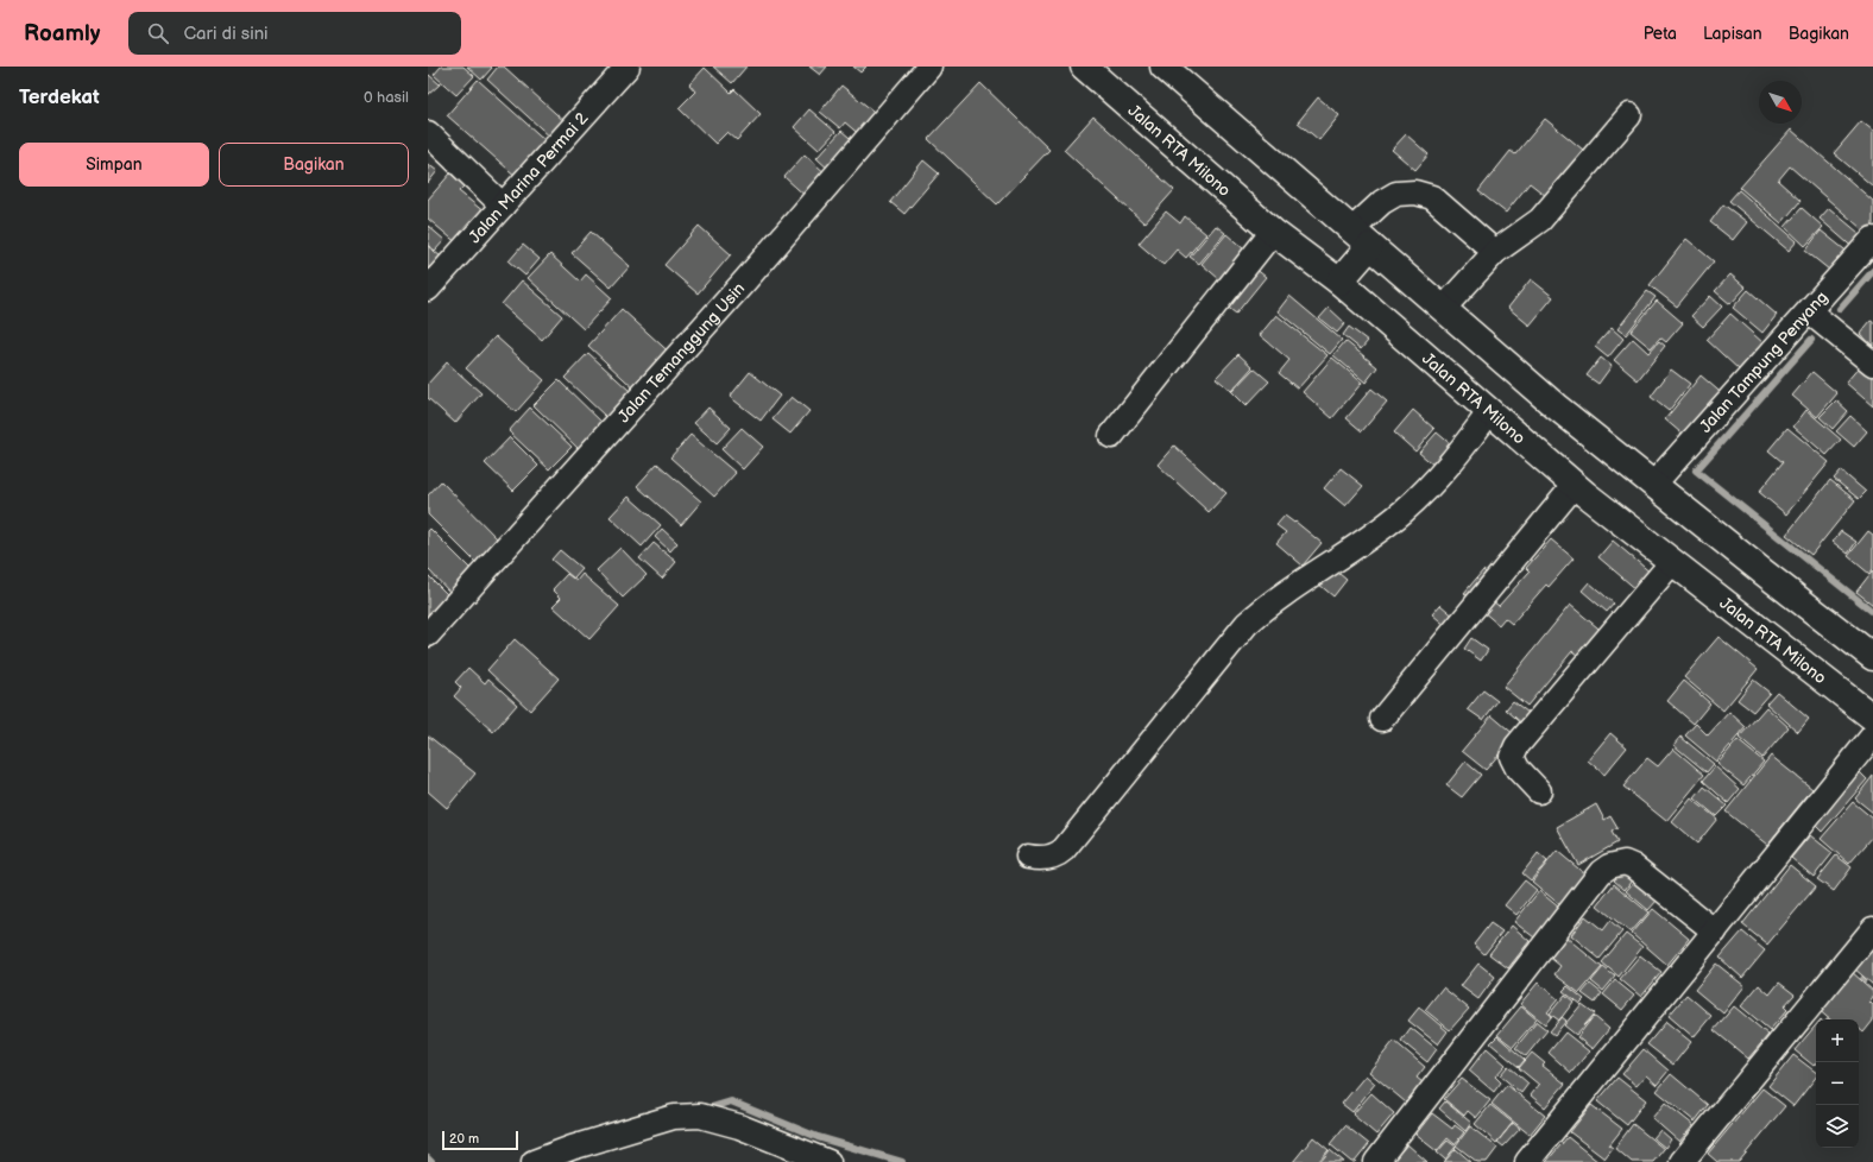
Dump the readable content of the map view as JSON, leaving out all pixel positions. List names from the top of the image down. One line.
{"streets":{"highway":["Jalan RTA Milono"],"street":["Jalan Marina Permai 2","Jalan Temanggung Usin","Jalan Tampung Penyang"]},"scale_bar":"20 m","north":"bottom right","page":{"header":"Roamly","search":"Cari di sini","nav":["Peta","Lapisan","Bagikan"],"heading":["Terdekat","0 hasil"],"buttons":["Simpan","Bagikan"],"map_buttons":["+","−"],"scale":"20 m"}}
